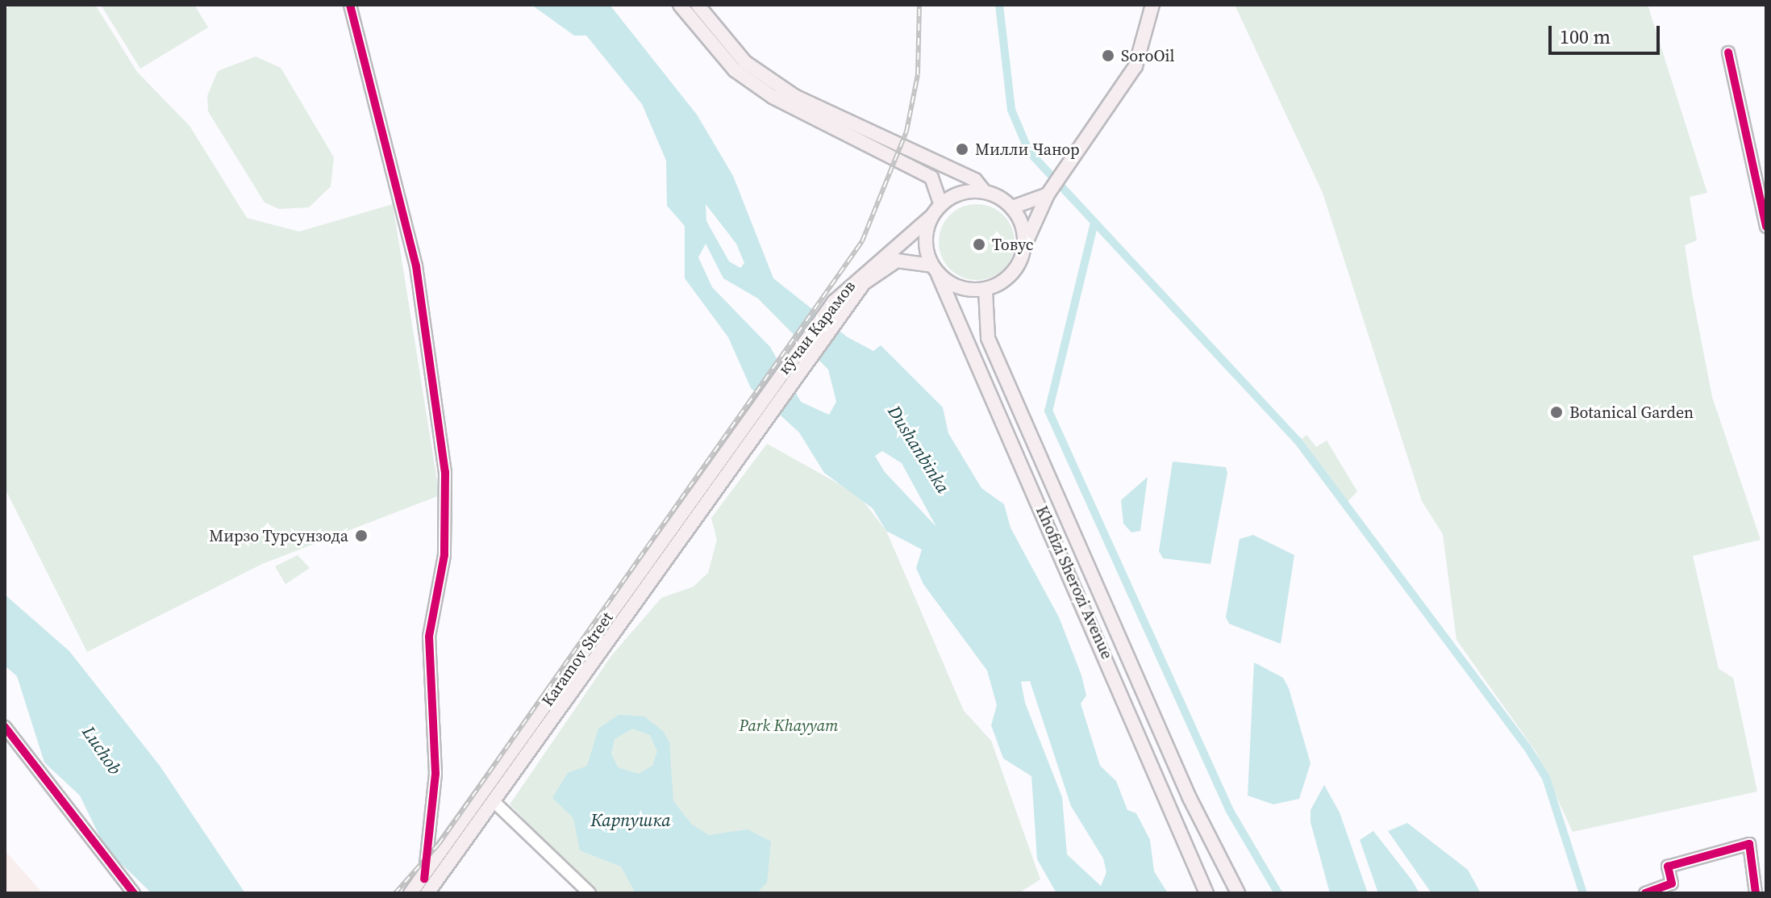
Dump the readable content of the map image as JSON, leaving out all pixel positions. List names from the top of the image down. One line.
{"streets":{"main road":["кӯчаи Карамов","Khofizi Sherozi Avenue","Karamov Street"]},"crossings":[["кӯчаи Карамов","Khofizi Sherozi Avenue"],["кӯчаи Карамов","Karamov Street"]],"water":["Dushanbinka","Luchob","Карпушка"],"parks":["Park Khayyam"],"places":["SoroOil","Милли Чанор","Товус","Botanical Garden","Мирзо Турсунзода"],"scale_bar":"100 m"}
